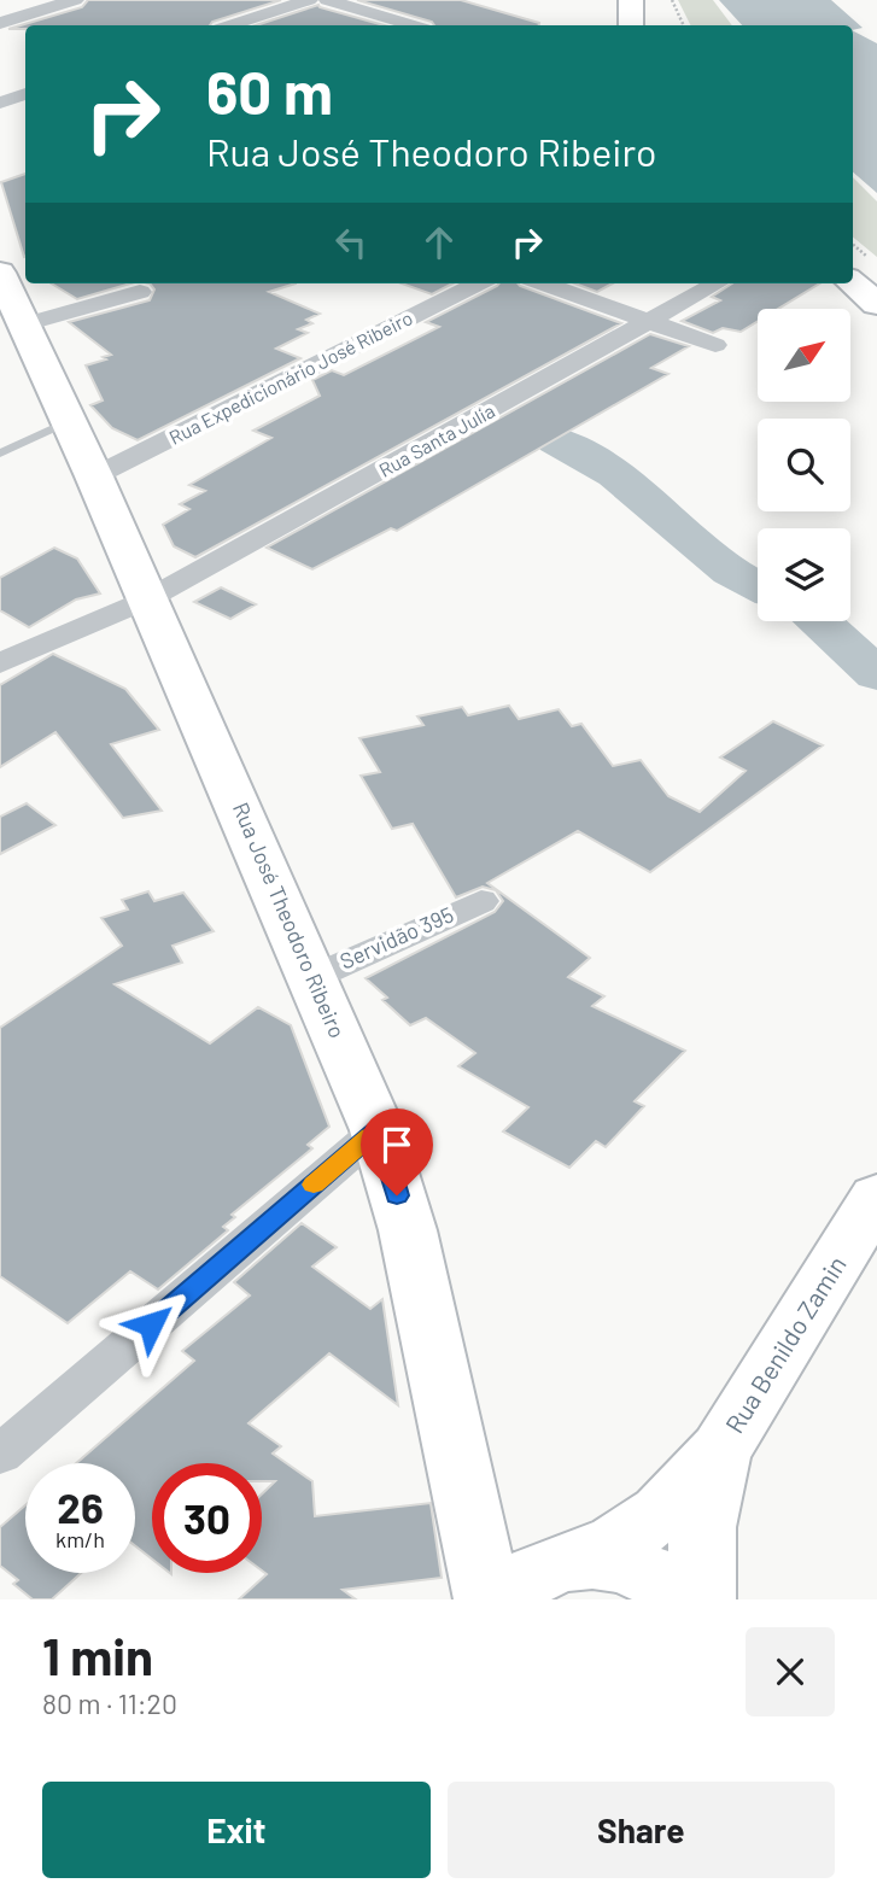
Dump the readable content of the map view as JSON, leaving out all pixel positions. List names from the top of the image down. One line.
{"streets":{"main road":["Rua José Theodoro Ribeiro","Rua Benildo Zamin"],"street":["Rua Expedicionário José Ribeiro","Rua Santa Julia","Servidão 395"]},"crossings":[["Rua Expedicionário José Ribeiro","Rua José Theodoro Ribeiro"],["Rua Santa Julia","Rua José Theodoro Ribeiro"],["Rua José Theodoro Ribeiro","Servidão 395"]],"north":"top right","page":{"turn":["60 m","Rua José Theodoro Ribeiro"],"speed":"26 km/h","limit":"30","heading":["1 min","80 m · 11:20"],"buttons":["Exit","Share"]}}
